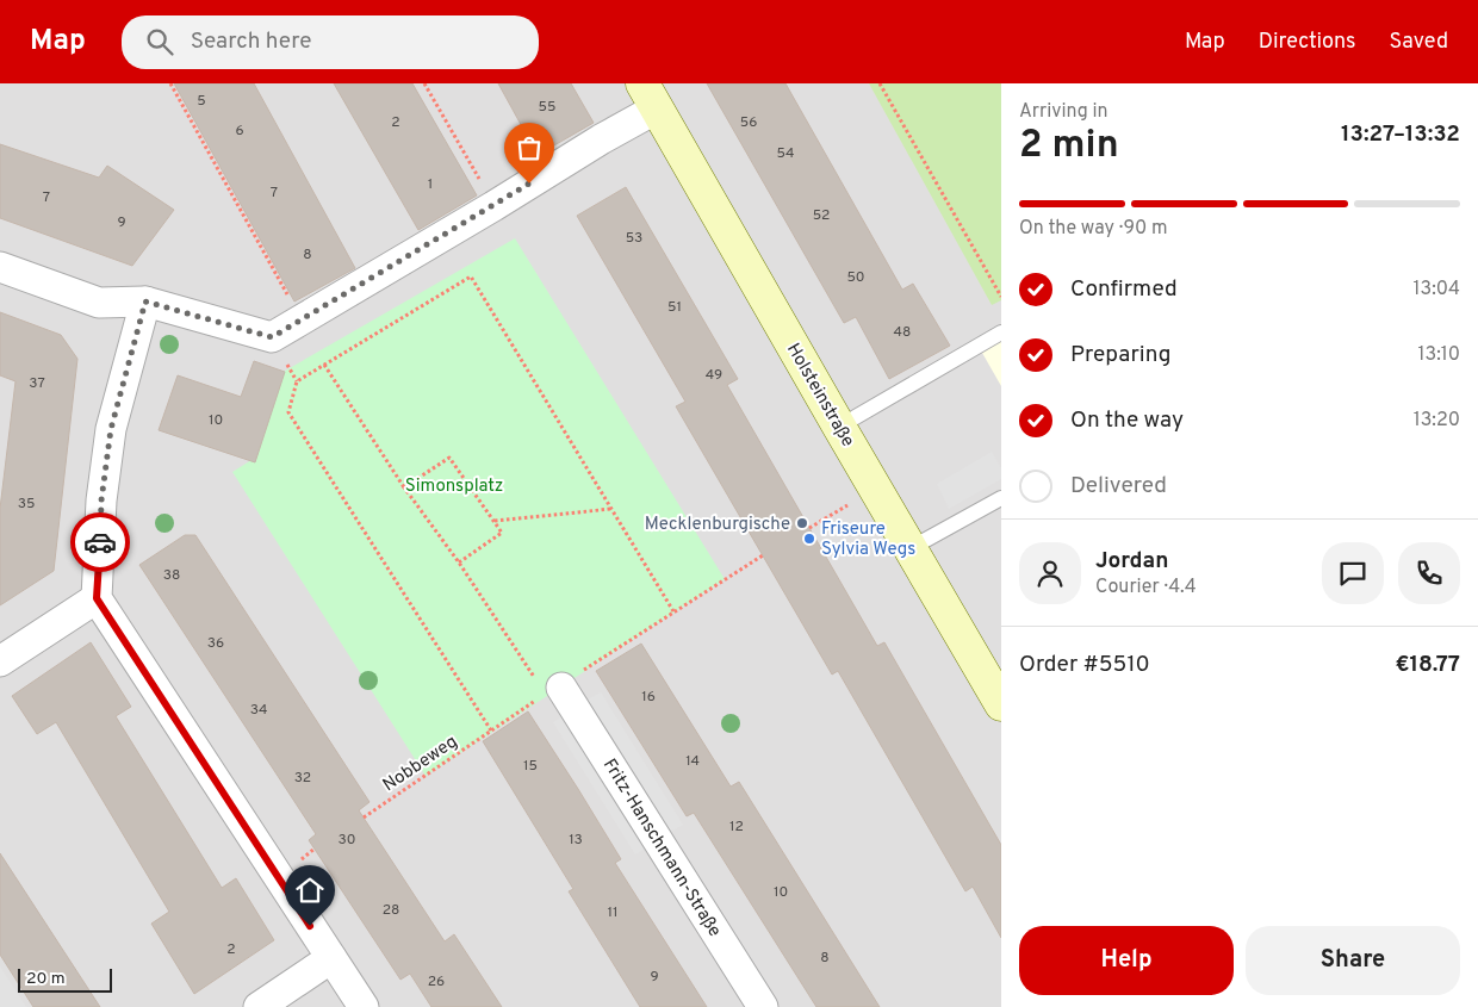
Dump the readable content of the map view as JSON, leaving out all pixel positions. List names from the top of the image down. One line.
{"streets":{"street":["Holsteinstraße","Fritz-Hanschmann-Straße"],"path":["Nobbeweg"]},"parks":["Simonsplatz"],"places":["Mecklenburgische","Friseure Sylvia Wegs"],"house_numbers":["5","55","2","56","6","54","1","7","7","52","9","53","8","50","51","48","49","37","10","35","38","36","16","34","14","15","32","12","30","13","10","28","11","2","8","9","26"],"scale_bar":"20 m","page":{"header":"Map","search":"Search here","nav":["Map","Directions","Saved"],"heading":["2 min","Arriving in","13:27–13:32"],"panel":["Jordan","Courier · 4.4","Order #5510","€18.77"],"bar":"On the way · 90 m","list":[["Confirmed","13:04"],["Preparing","13:10"],["On the way","13:20"],"Delivered"],"buttons":["Help","Share"],"scale":"20 m"}}
